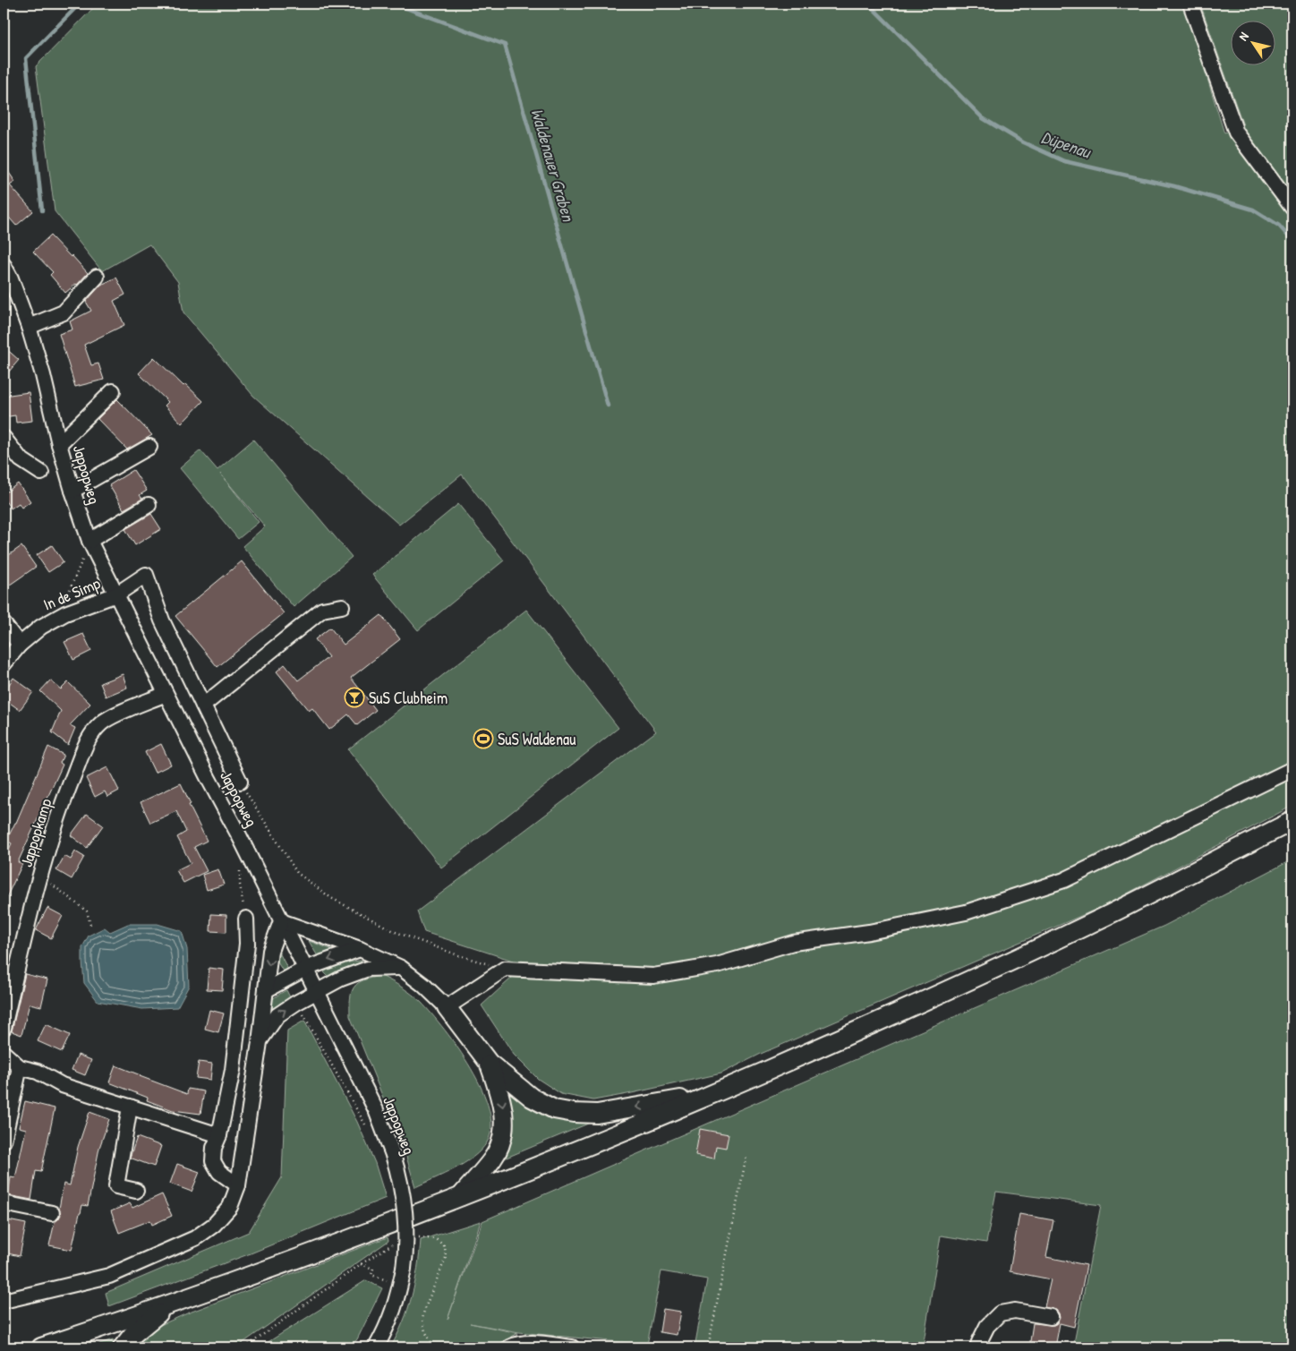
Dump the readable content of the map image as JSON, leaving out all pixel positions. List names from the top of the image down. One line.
{"streets":{"street":["Jappopweg","In de Simp","Jappopkamp"]},"crossings":[["Jappopweg","In de Simp"],["Jappopweg","Jappopkamp"]],"water":["Düpenau","Waldenauer Graben"],"places":{"bar":["SuS Clubheim"],"sports":["SuS Waldenau"]},"north":"top left"}
